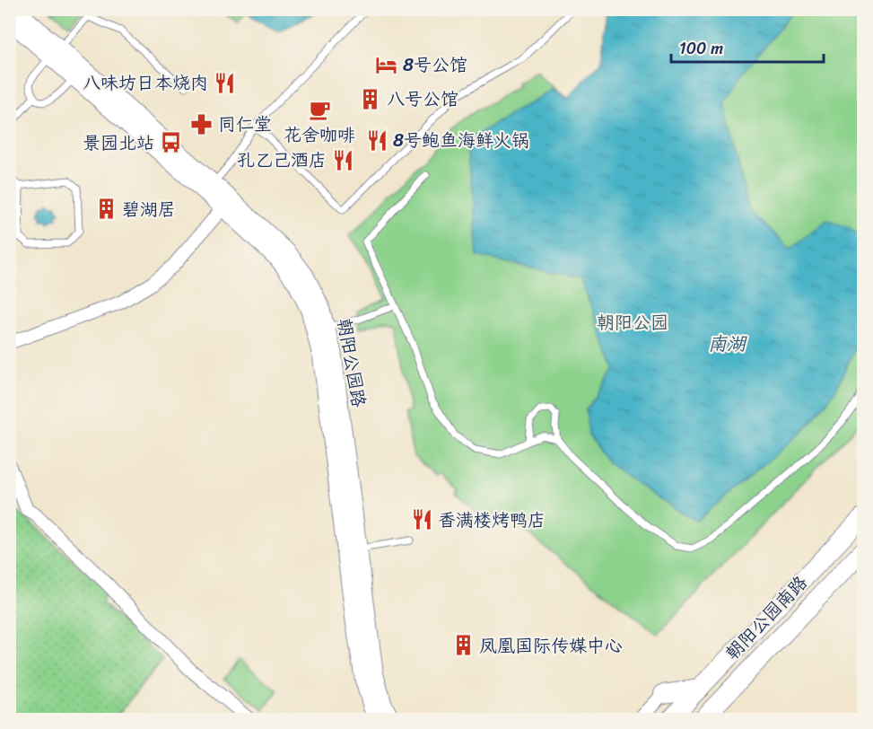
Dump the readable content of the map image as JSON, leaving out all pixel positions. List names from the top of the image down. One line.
{"streets":{"main road":["朝阳公园路","朝阳公园南路"]},"water":["南湖"],"parks":["朝阳公园"],"places":{"hotel":["8号公馆"],"restaurant":["八味坊日本烧肉","8号鲍鱼海鲜火锅","孔乙己酒店","香满楼烤鸭店"],"building":["八号公馆","碧湖居","凤凰国际传媒中心"],"cafe":["花舍咖啡"],"pharmacy":["同仁堂"],"bus stop":["景园北站"]},"scale_bar":"100 m"}
